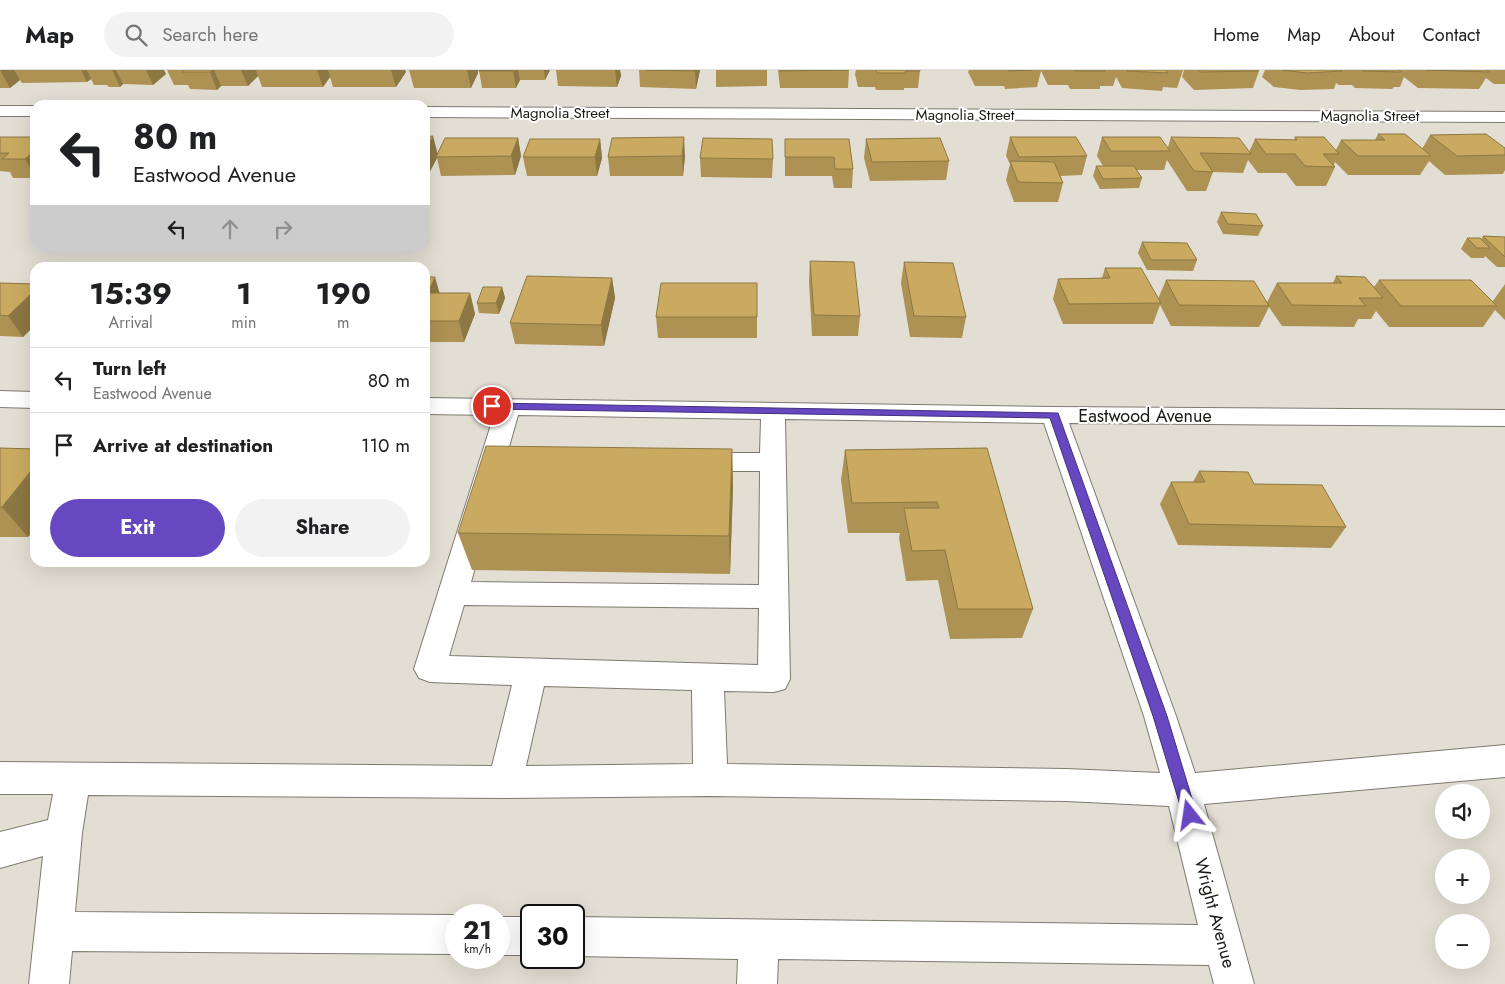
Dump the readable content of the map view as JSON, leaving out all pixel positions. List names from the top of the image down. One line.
{"streets":{"street":["Magnolia Street","Eastwood Avenue","Wright Avenue"]},"crossings":[["Eastwood Avenue","Wright Avenue"]],"page":{"header":"Map","search":"Search here","nav":["Home","Map","About","Contact"],"turn":["80 m","Eastwood Avenue"],"eta":["15:39","Arrival","1","min","190","m"],"list":[{"name":"Turn left","note":"Eastwood Avenue","value":"80 m"},{"name":"Arrive at destination","value":"110 m"}],"buttons":["Exit","Share"],"map_buttons":["+","−"],"speed":"21 km/h","limit":"30"}}
